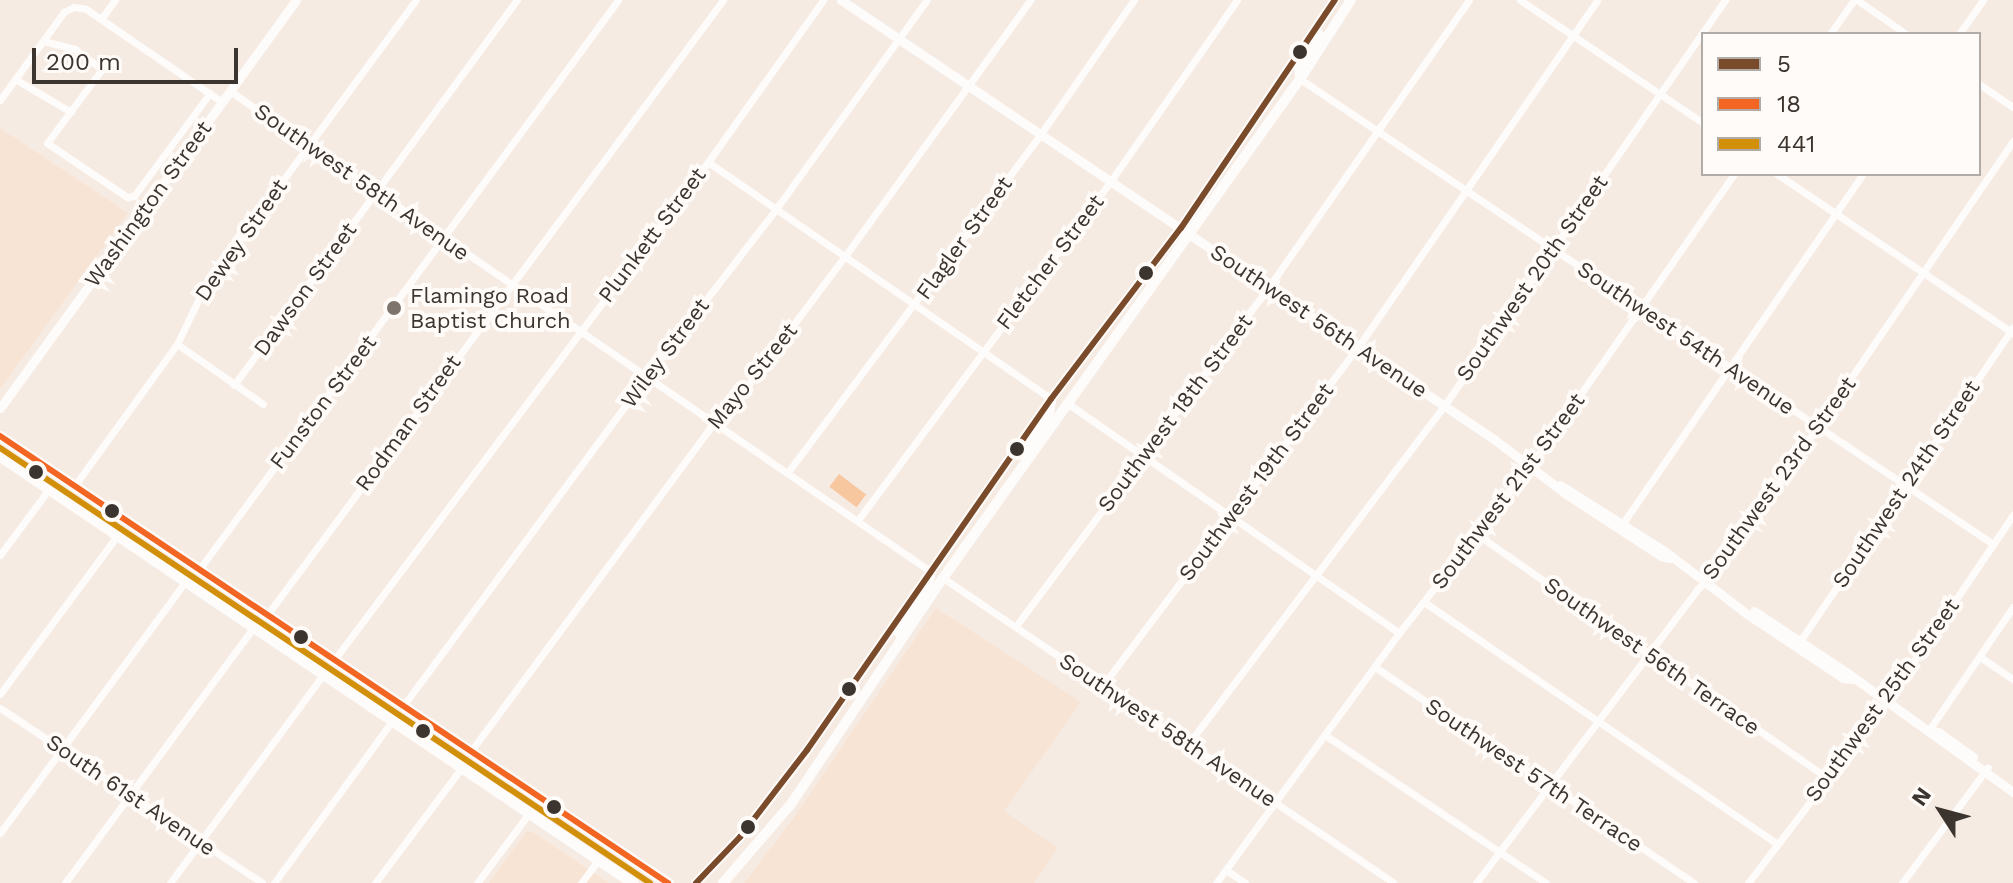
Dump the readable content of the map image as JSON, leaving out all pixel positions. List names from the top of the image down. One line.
{"streets":{"street":["Southwest 58th Avenue","Washington Street","Plunkett Street","Flagler Street","Dewey Street","Fletcher Street","Southwest 20th Street","Dawson Street","Southwest 56th Avenue","Southwest 54th Avenue","Wiley Street","Mayo Street","Funston Street","Southwest 18th Street","Rodman Street","Southwest 23rd Street","Southwest 19th Street","Southwest 24th Street","Southwest 21st Street","Southwest 56th Terrace","Southwest 25th Street","Southwest 57th Terrace","South 61st Avenue"]},"crossings":[["Southwest 58th Avenue","Washington Street"],["Southwest 58th Avenue","Plunkett Street"],["Southwest 58th Avenue","Flagler Street"],["Southwest 58th Avenue","Dewey Street"],["Southwest 58th Avenue","Fletcher Street"],["Southwest 58th Avenue","Southwest 20th Street"],["Southwest 58th Avenue","Dawson Street"],["Southwest 58th Avenue","Wiley Street"],["Southwest 58th Avenue","Mayo Street"],["Southwest 58th Avenue","Funston Street"],["Southwest 58th Avenue","Southwest 18th Street"],["Southwest 58th Avenue","Rodman Street"],["Southwest 58th Avenue","Southwest 19th Street"],["Southwest 58th Avenue","Southwest 21st Street"],["Flagler Street","Southwest 56th Avenue"],["Fletcher Street","Southwest 56th Avenue"],["Southwest 20th Street","Southwest 56th Avenue"],["Southwest 20th Street","Southwest 54th Avenue"],["Southwest 56th Avenue","Wiley Street"],["Southwest 56th Avenue","Mayo Street"],["Southwest 56th Avenue","Southwest 18th Street"],["Southwest 56th Avenue","Southwest 23rd Street"],["Southwest 56th Avenue","Southwest 19th Street"],["Southwest 56th Avenue","Southwest 24th Street"],["Southwest 56th Avenue","Southwest 21st Street"],["Southwest 56th Avenue","Southwest 25th Street"],["Southwest 54th Avenue","Southwest 18th Street"],["Southwest 54th Avenue","Southwest 23rd Street"],["Southwest 54th Avenue","Southwest 19th Street"],["Southwest 54th Avenue","Southwest 24th Street"],["Southwest 54th Avenue","Southwest 21st Street"],["Southwest 54th Avenue","Southwest 25th Street"],["Southwest 23rd Street","Southwest 56th Terrace"],["Southwest 23rd Street","Southwest 57th Terrace"],["Southwest 21st Street","Southwest 56th Terrace"],["Southwest 21st Street","Southwest 57th Terrace"],["Southwest 56th Terrace","Southwest 25th Street"]],"places":["Flamingo Road Baptist Church"],"lines":["transit line 5","transit line 18","transit line 441"],"legend":["5","18","441"],"scale_bar":"200 m","north":"top left"}
